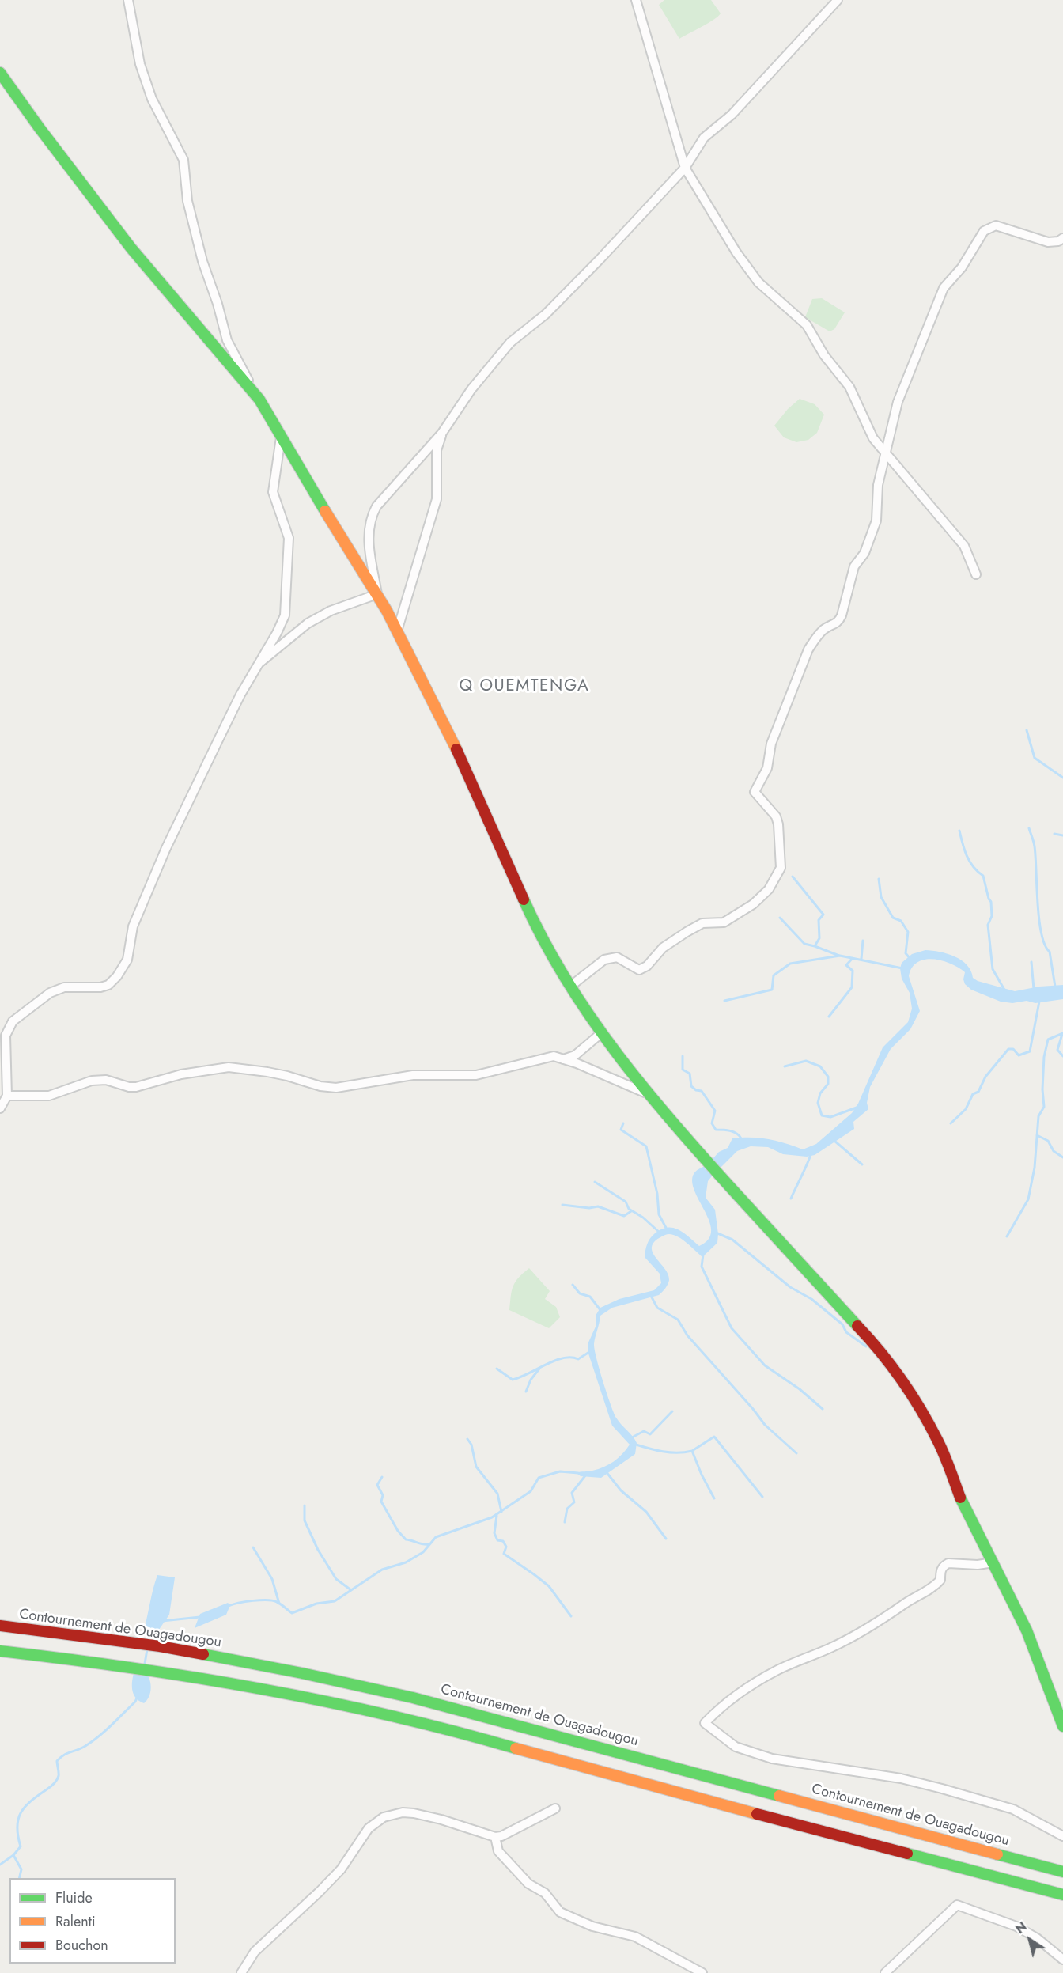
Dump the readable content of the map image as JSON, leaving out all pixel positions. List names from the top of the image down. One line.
{"streets":{"main road":["Contournement de Ouagadougou"]},"districts":["Q OUEMTENGA"],"legend":["Fluide","Ralenti","Bouchon"],"north":"top left"}
